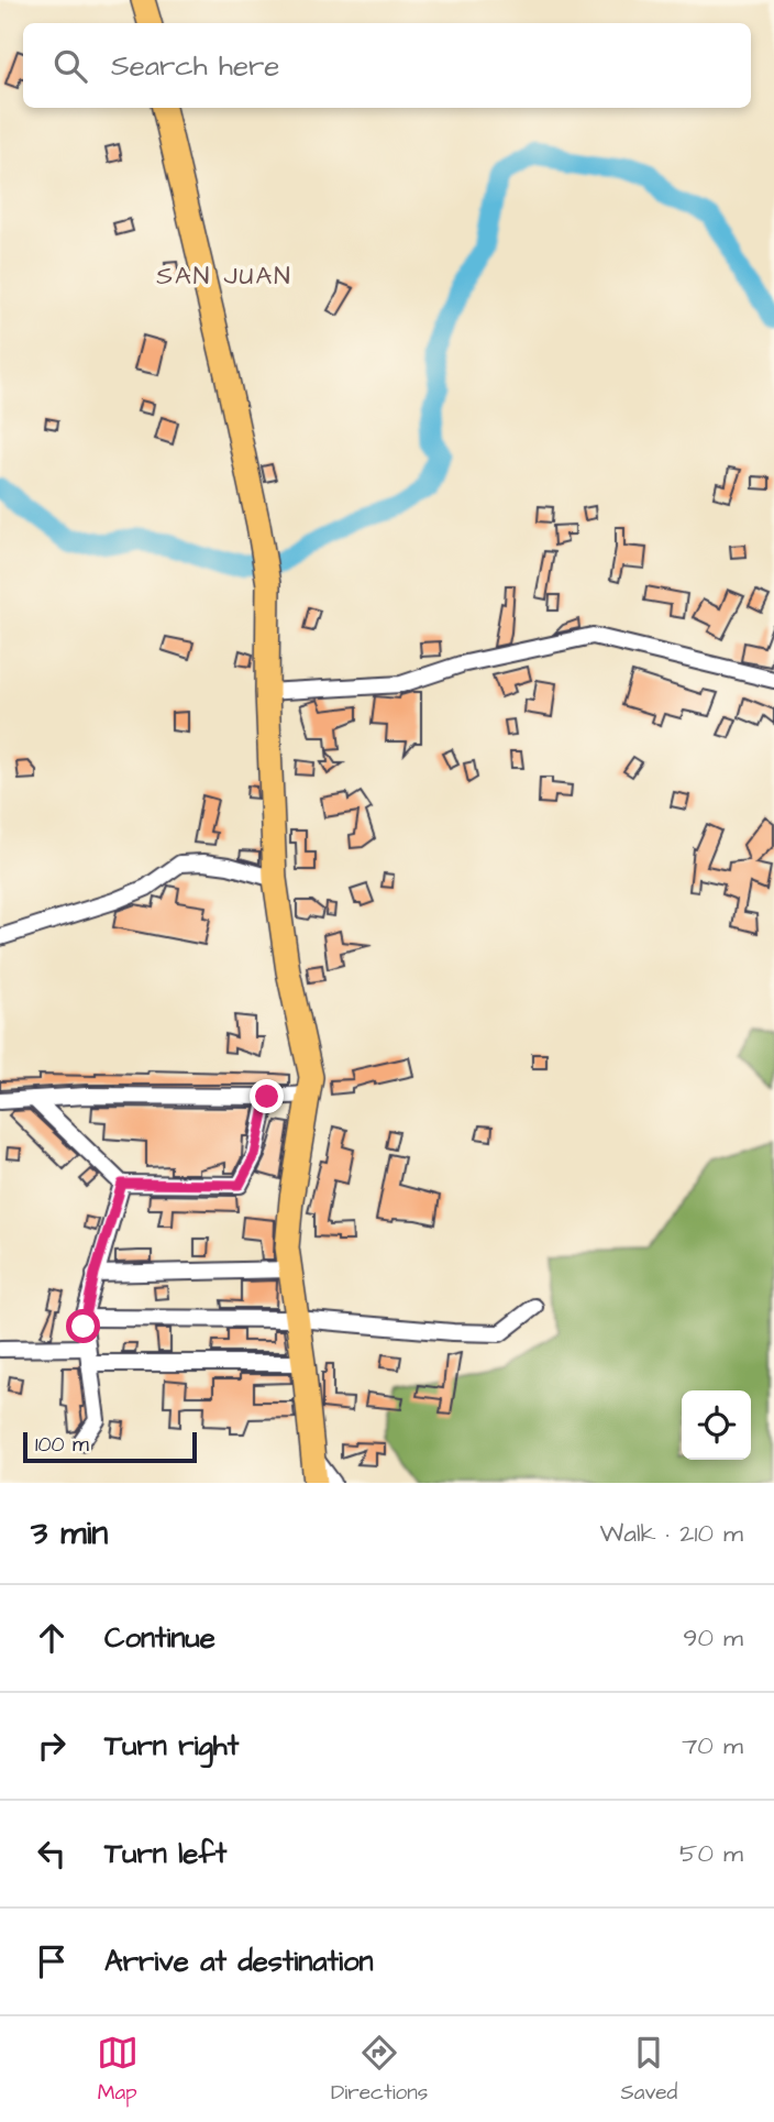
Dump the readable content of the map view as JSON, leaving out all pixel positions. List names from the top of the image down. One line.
{"districts":["SAN JUAN"],"scale_bar":"100 m","page":{"search":"Search here","scale":"100 m","heading":["3 min","Walk · 210 m"],"list":[["Continue","90 m"],["Turn right","70 m"],["Turn left","50 m"],"Arrive at destination"],"nav":["Map","Directions","Saved"]}}
